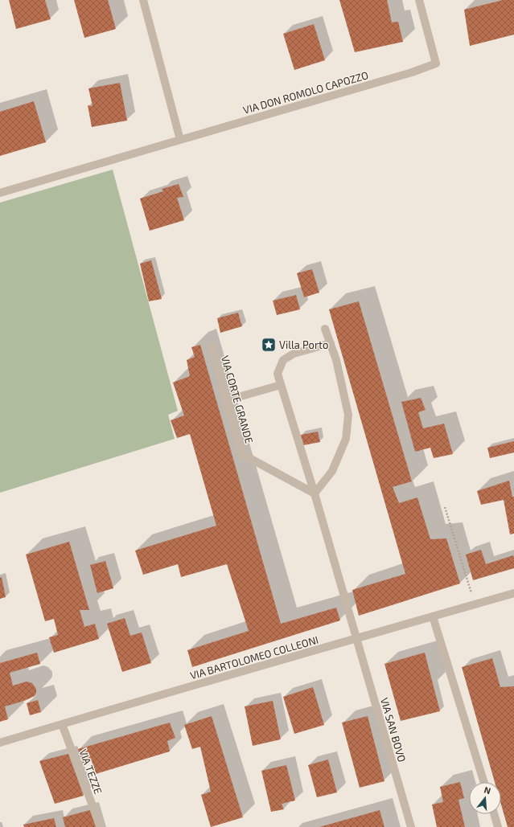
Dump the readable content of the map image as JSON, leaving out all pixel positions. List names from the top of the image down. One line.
{"streets":{"street":["VIA DON ROMOLO CAPOZZO","VIA CORTE GRANDE","VIA BARTOLOMEO COLLEONI","VIA SAN BOVO","VIA TEZZE"]},"crossings":[["VIA BARTOLOMEO COLLEONI","VIA SAN BOVO"],["VIA BARTOLOMEO COLLEONI","VIA TEZZE"]],"places":{"place":["Villa Porto"]},"north":"top"}
